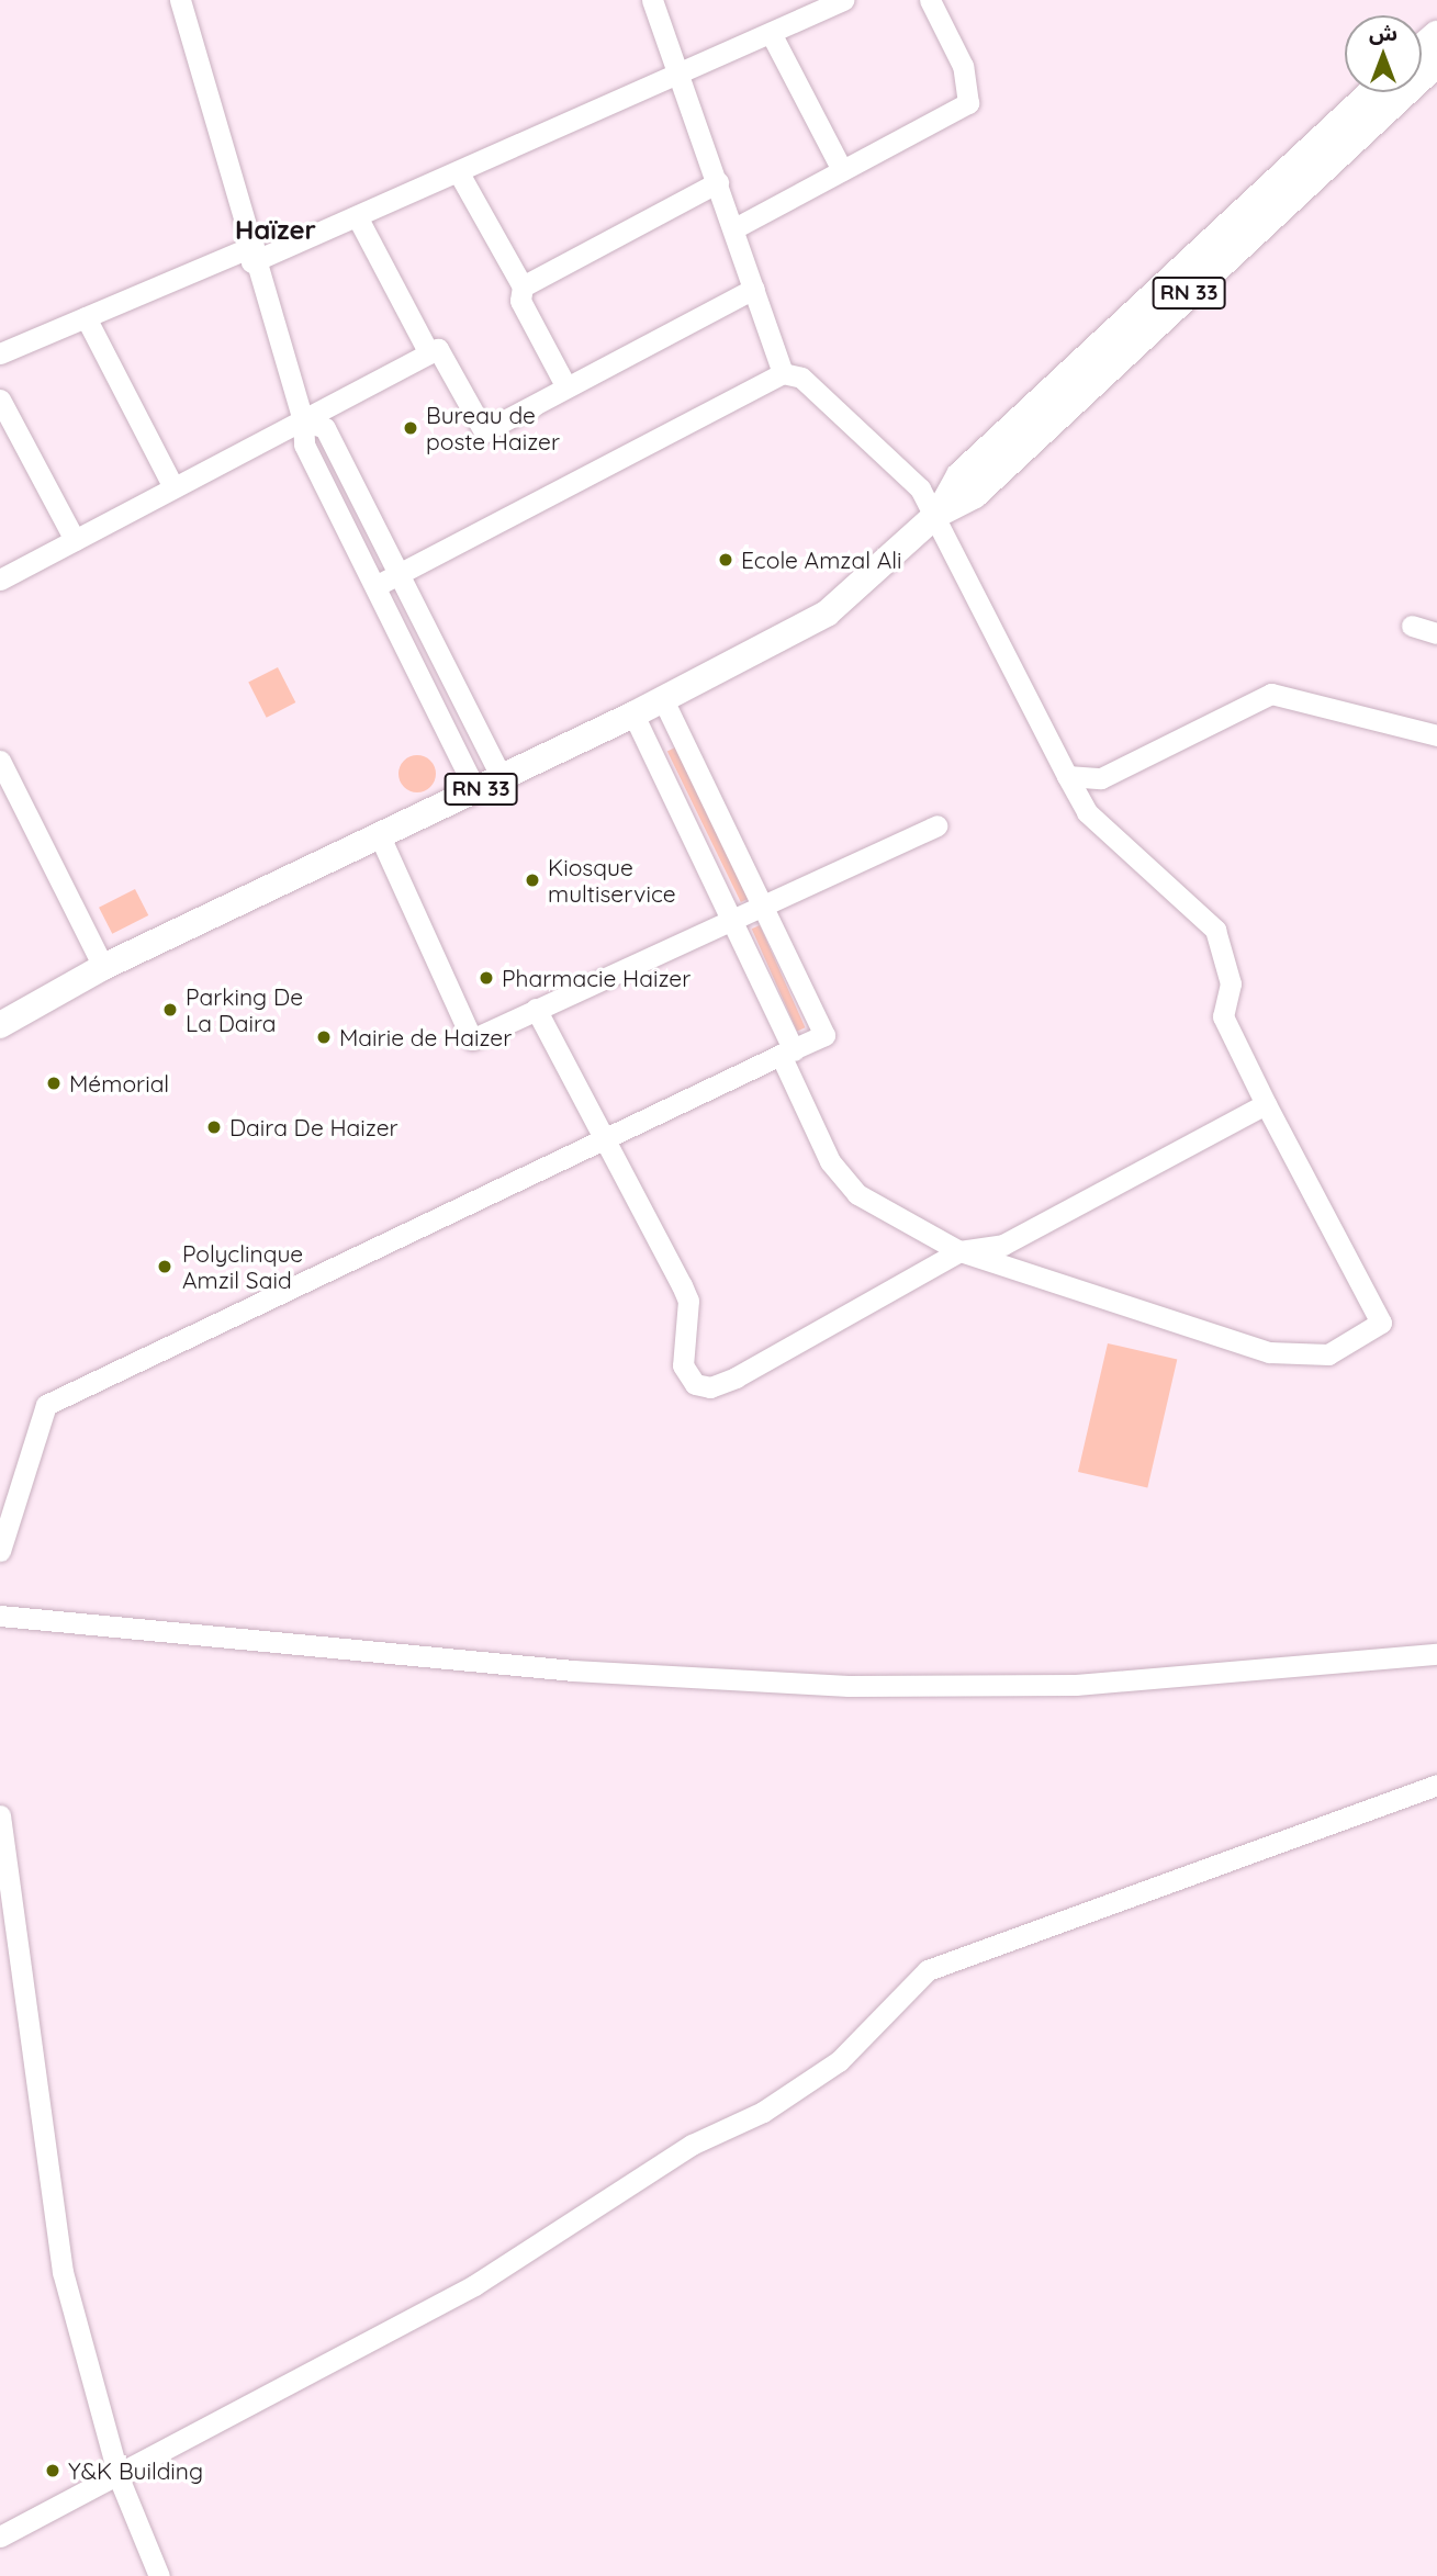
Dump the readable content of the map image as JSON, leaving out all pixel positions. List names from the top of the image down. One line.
{"streets":{"main road":["RN 33"]},"districts":["Haïzer"],"places":["Bureau de poste Haizer","Ecole Amzal Ali","Kiosque multiservice","Pharmacie Haizer","Parking De La Daira","Mairie de Haizer","Mémorial","Daira De Haizer","Polyclinque Amzil Said","Y&K Building"],"north":"top"}
